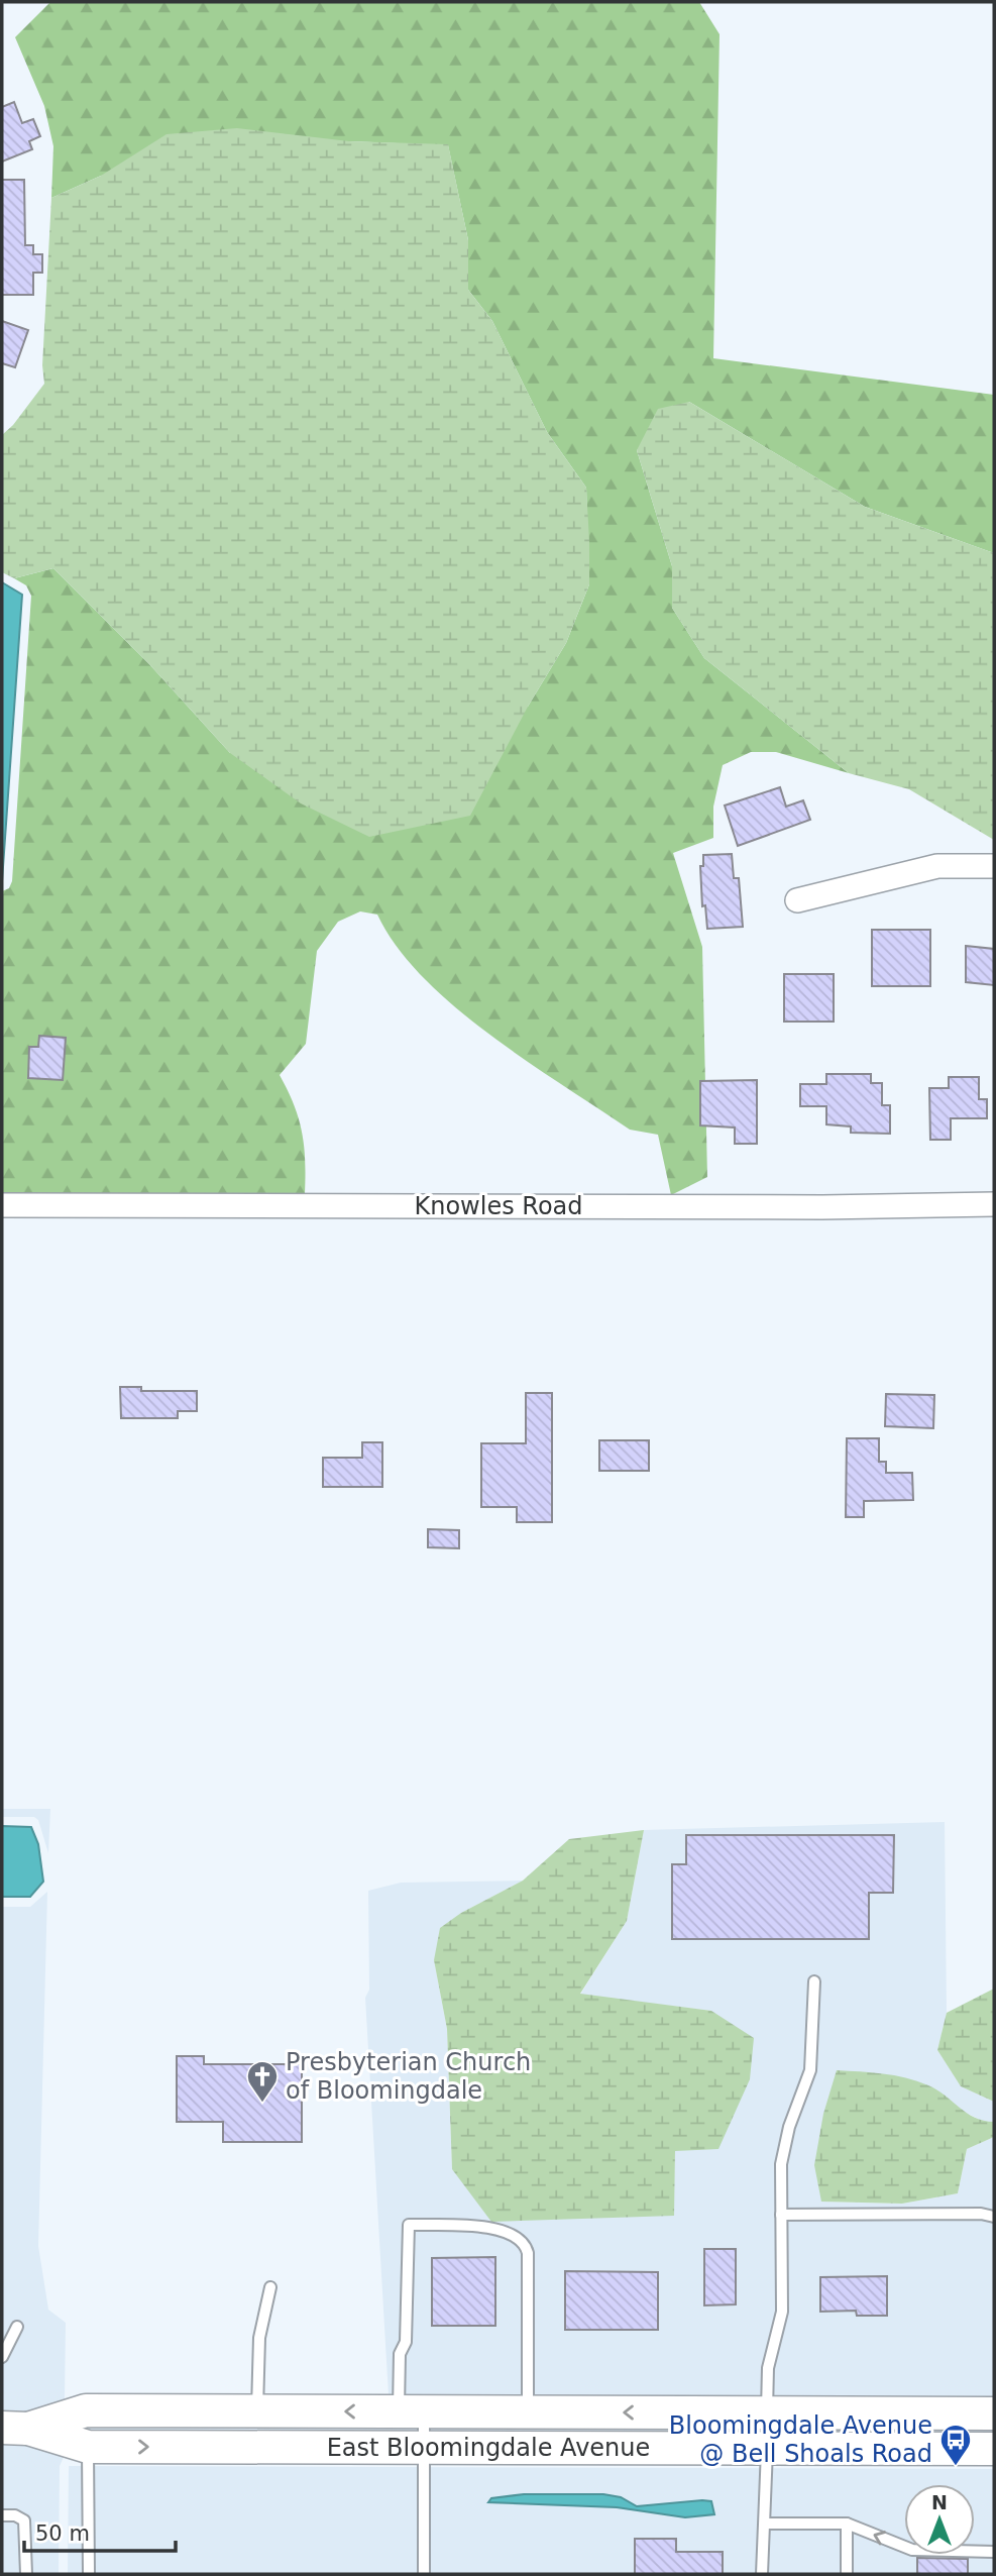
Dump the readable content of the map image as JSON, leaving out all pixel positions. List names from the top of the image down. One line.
{"streets":{"main road":["East Bloomingdale Avenue"],"street":["Knowles Road"]},"places":{"church":["Presbyterian Church of Bloomingdale"],"bus stop":["Bloomingdale Avenue @ Bell Shoals Road"]},"scale_bar":"50 m","north":"top"}
